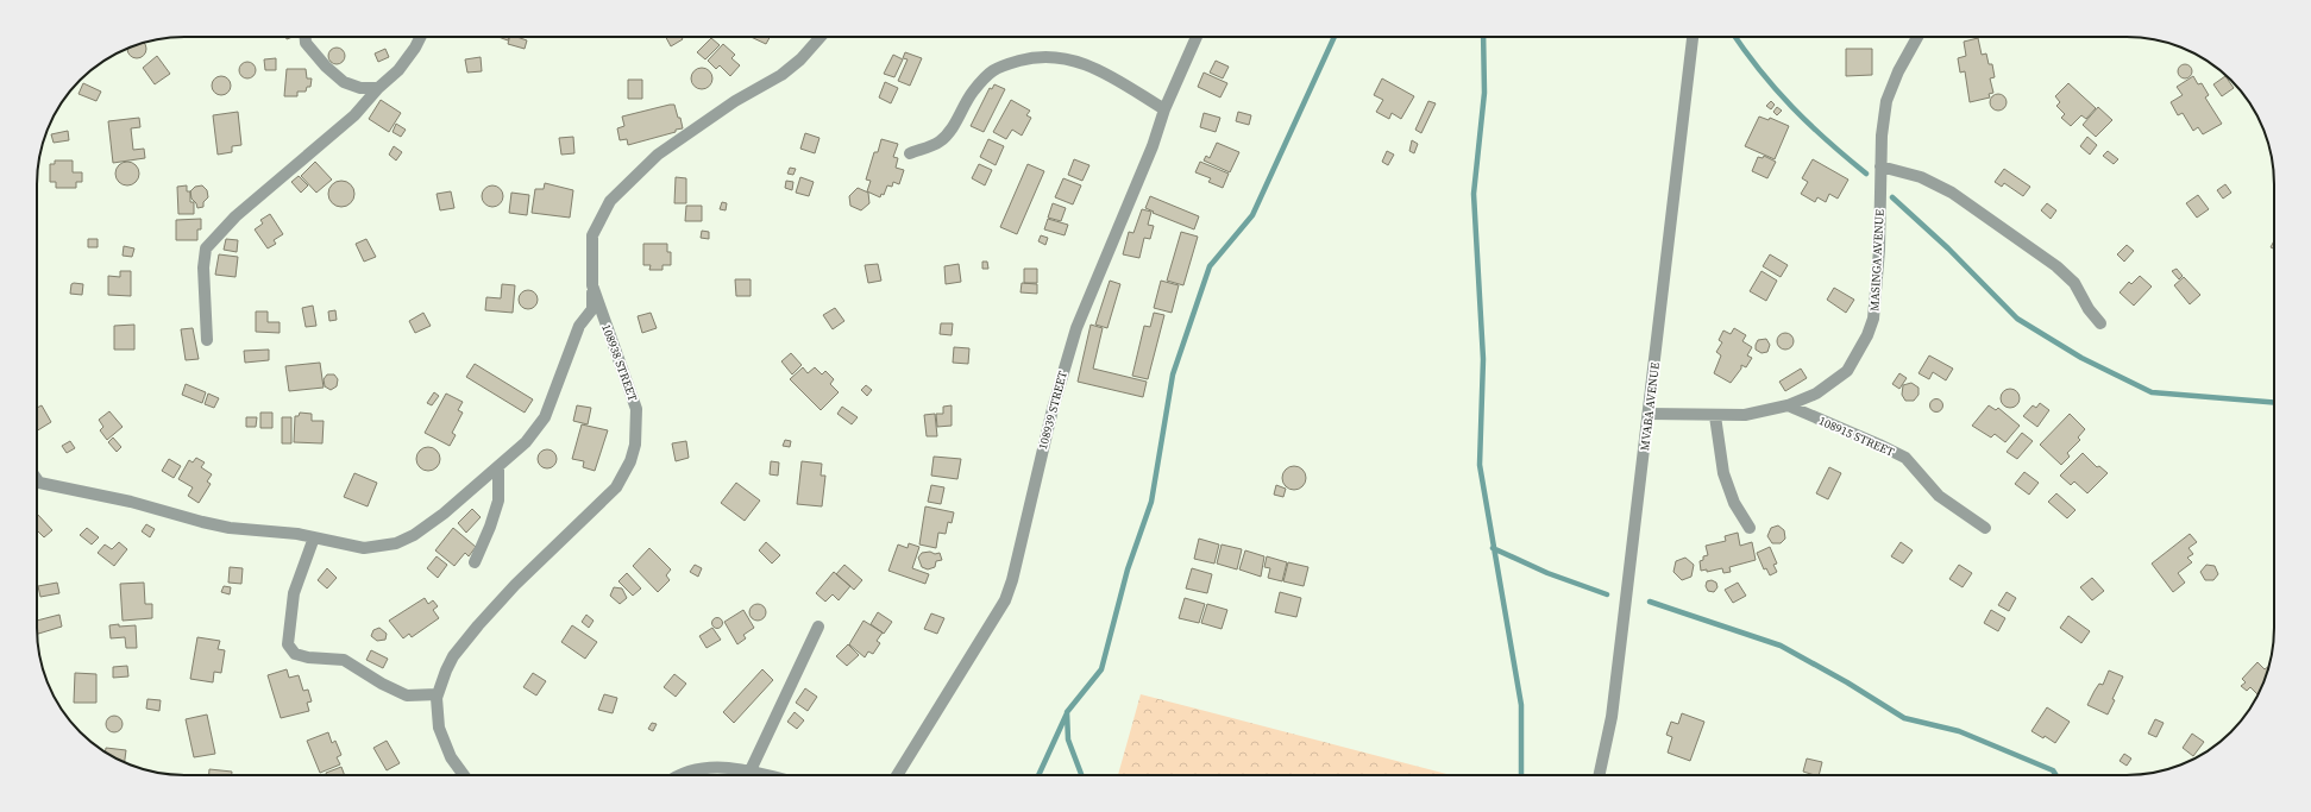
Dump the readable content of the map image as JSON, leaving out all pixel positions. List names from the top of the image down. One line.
{"streets":{"street":["MASINGA AVENUE","108938 STREET","MVABA AVENUE","108939 STREET","108915 STREET"]},"crossings":[["MASINGA AVENUE","MVABA AVENUE"],["MASINGA AVENUE","108915 STREET"]]}
